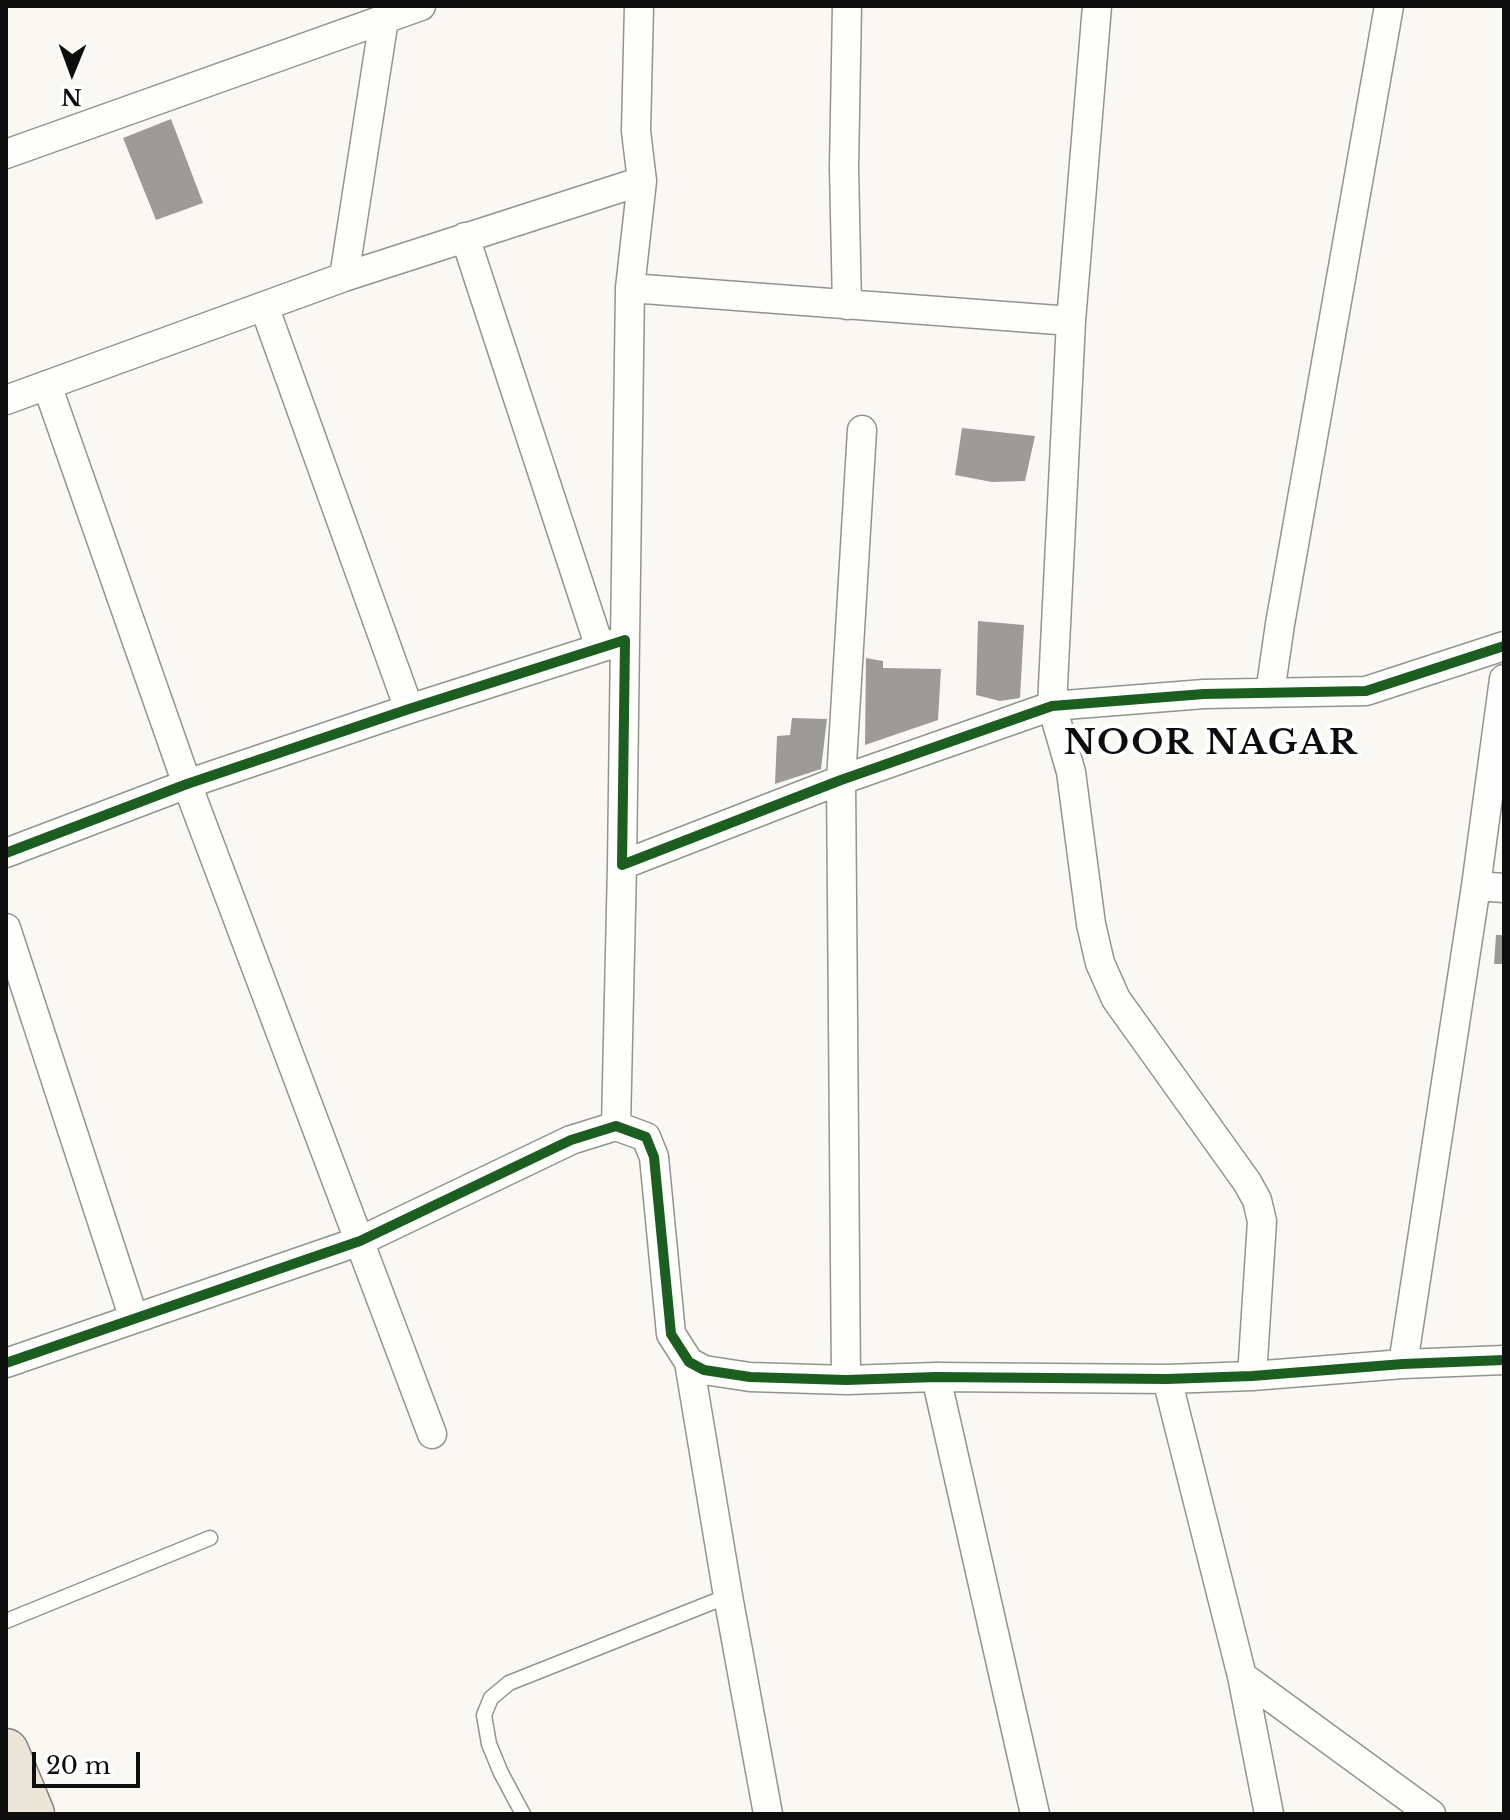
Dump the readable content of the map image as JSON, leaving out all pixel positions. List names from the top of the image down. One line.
{"districts":["NOOR NAGAR"],"scale_bar":"20 m","north":"bottom"}
